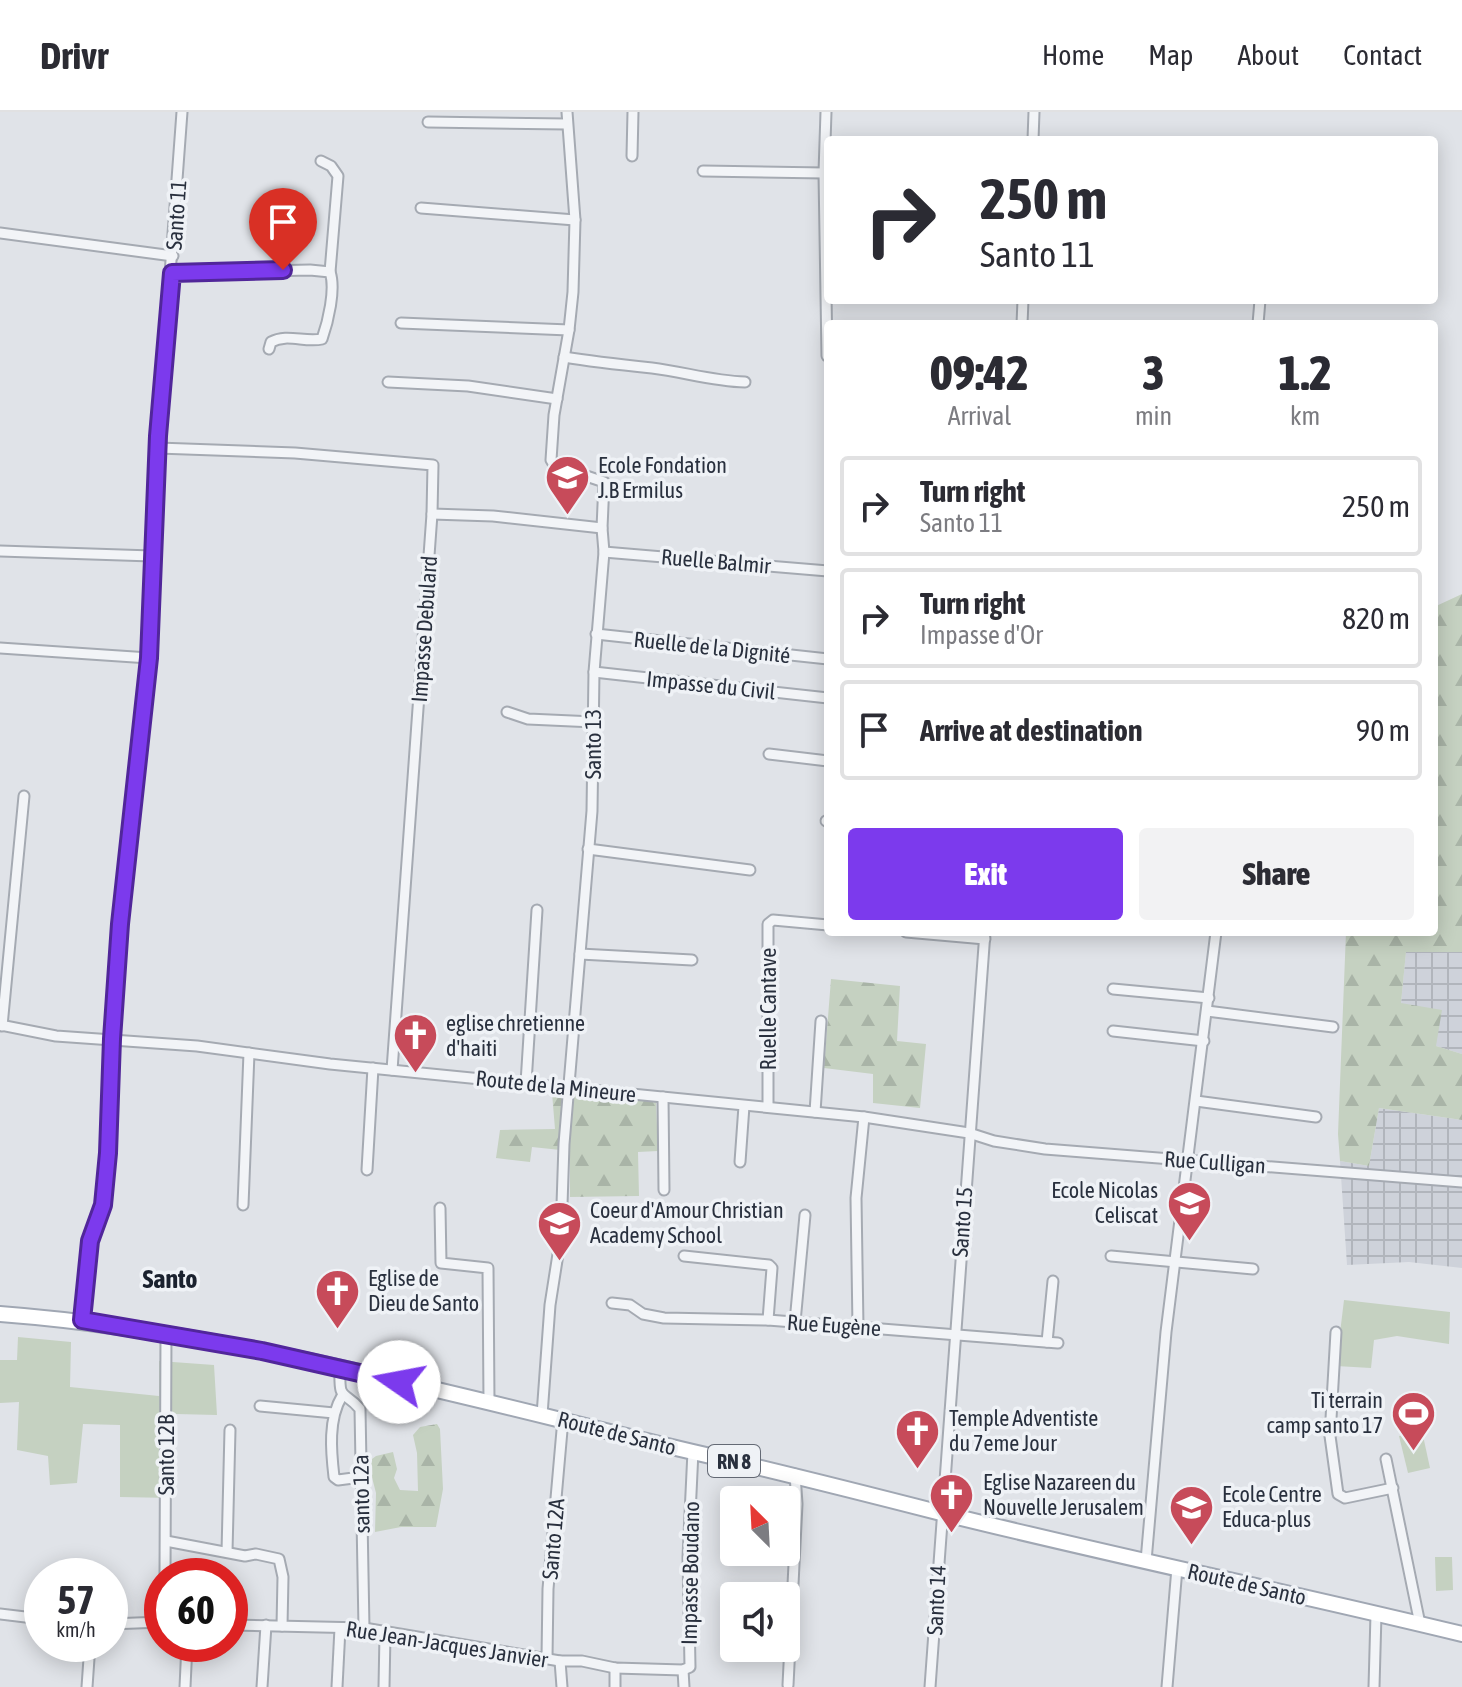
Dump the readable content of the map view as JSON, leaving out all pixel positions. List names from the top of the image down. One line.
{"streets":{"main road":["Route de Santo","RN 8"],"street":["Santo 11","Ruelle Balmir","Impasse Debulard","Ruelle de la Dignité","Impasse du Civil","Santo 13","Ruelle Cantave","Route de la Mineure","Rue Culligan","Santo 15","Rue Eugène","Santo 12B","santo 12a","Santo 12A","Impasse Boudano","Santo 14","Rue Jean-Jacques Janvier"]},"crossings":[["Santo 11","Impasse Debulard"],["Santo 11","Route de la Mineure"],["Santo 11","Route de Santo"],["Ruelle Balmir","Santo 13"],["Impasse Debulard","Route de la Mineure"],["Ruelle de la Dignité","Santo 13"],["Impasse du Civil","Santo 13"],["Santo 13","Route de la Mineure"],["Santo 13","Route de Santo"],["Ruelle Cantave","Route de la Mineure"],["Route de la Mineure","Rue Culligan"],["Route de la Mineure","Santo 15"],["Rue Culligan","Santo 15"],["Santo 15","Rue Eugène"],["Santo 15","Route de Santo"],["Santo 15","Santo 14"],["Route de Santo","Santo 12B"],["Route de Santo","santo 12a"],["Route de Santo","Santo 12A"],["Route de Santo","Impasse Boudano"],["Route de Santo","Santo 14"],["santo 12a","Rue Jean-Jacques Janvier"],["Santo 12A","Rue Jean-Jacques Janvier"],["Impasse Boudano","Rue Jean-Jacques Janvier"]],"districts":["Santo"],"places":{"school or university":["Ecole Fondation J.B Ermilus","Ecole Nicolas Celiscat","Coeur d'Amour Christian Academy School","Ecole Centre Educa-plus"],"church":["eglise chretienne d'haiti","Eglise de Dieu de Santo","Temple Adventiste du 7eme Jour","Eglise Nazareen du Nouvelle Jerusalem"],"sports":["Ti terrain camp santo 17"]},"north":"top left","page":{"header":"Drivr","nav":["Home","Map","About","Contact"],"turn":["250 m","Santo 11"],"eta":["09:42","Arrival","3","min","1.2","km"],"list":[{"name":"Turn right","note":"Santo 11","value":"250 m"},{"name":"Turn right","note":"Impasse d'Or","value":"820 m"},{"name":"Arrive at destination","value":"90 m"}],"buttons":["Exit","Share"],"speed":"57 km/h","limit":"60"}}
